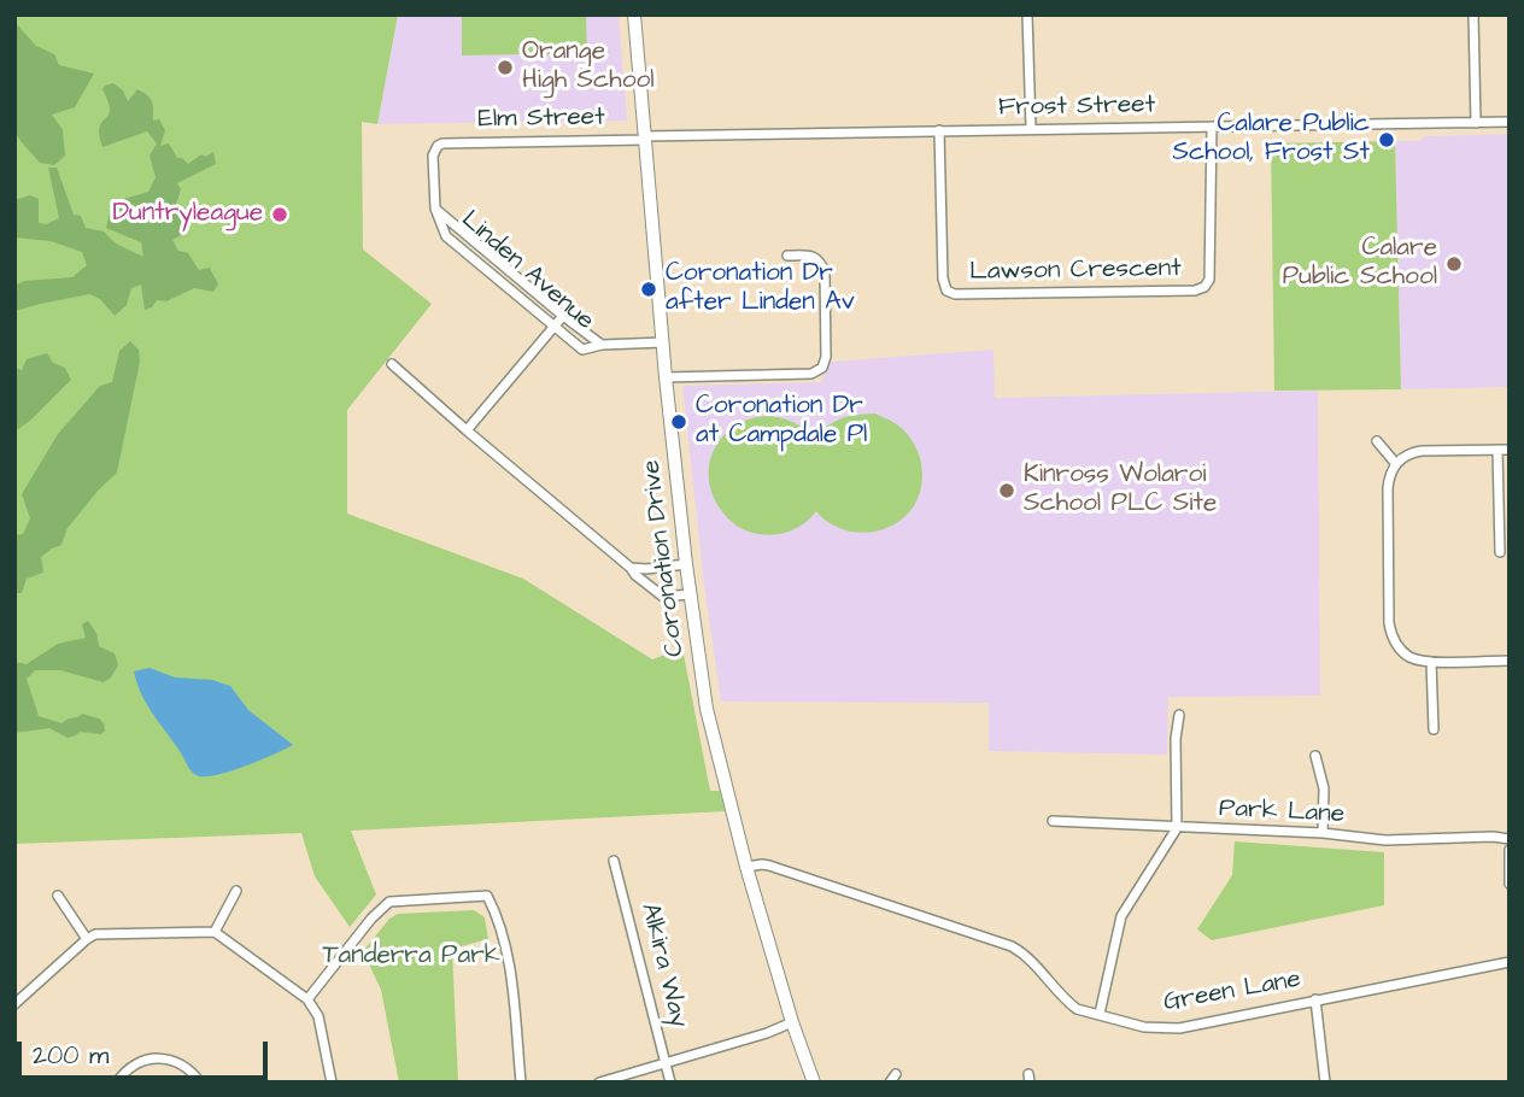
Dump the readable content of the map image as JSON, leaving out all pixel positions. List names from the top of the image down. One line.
{"streets":{"main road":["Coronation Drive"],"street":["Frost Street","Elm Street","Linden Avenue","Lawson Crescent","Park Lane","Alkira Way","Green Lane"]},"crossings":[["Frost Street","Elm Street"],["Frost Street","Lawson Crescent"],["Frost Street","Coronation Drive"],["Elm Street","Linden Avenue"],["Elm Street","Coronation Drive"],["Linden Avenue","Coronation Drive"],["Coronation Drive","Green Lane"]],"parks":["Tanderra Park"],"places":["Orange High School","Calare Public School, Frost St","Duntryleague","Calare Public School","Coronation Dr after Linden Av","Coronation Dr at Campdale Pl","Kinross Wolaroi School PLC Site"],"scale_bar":"200 m"}
